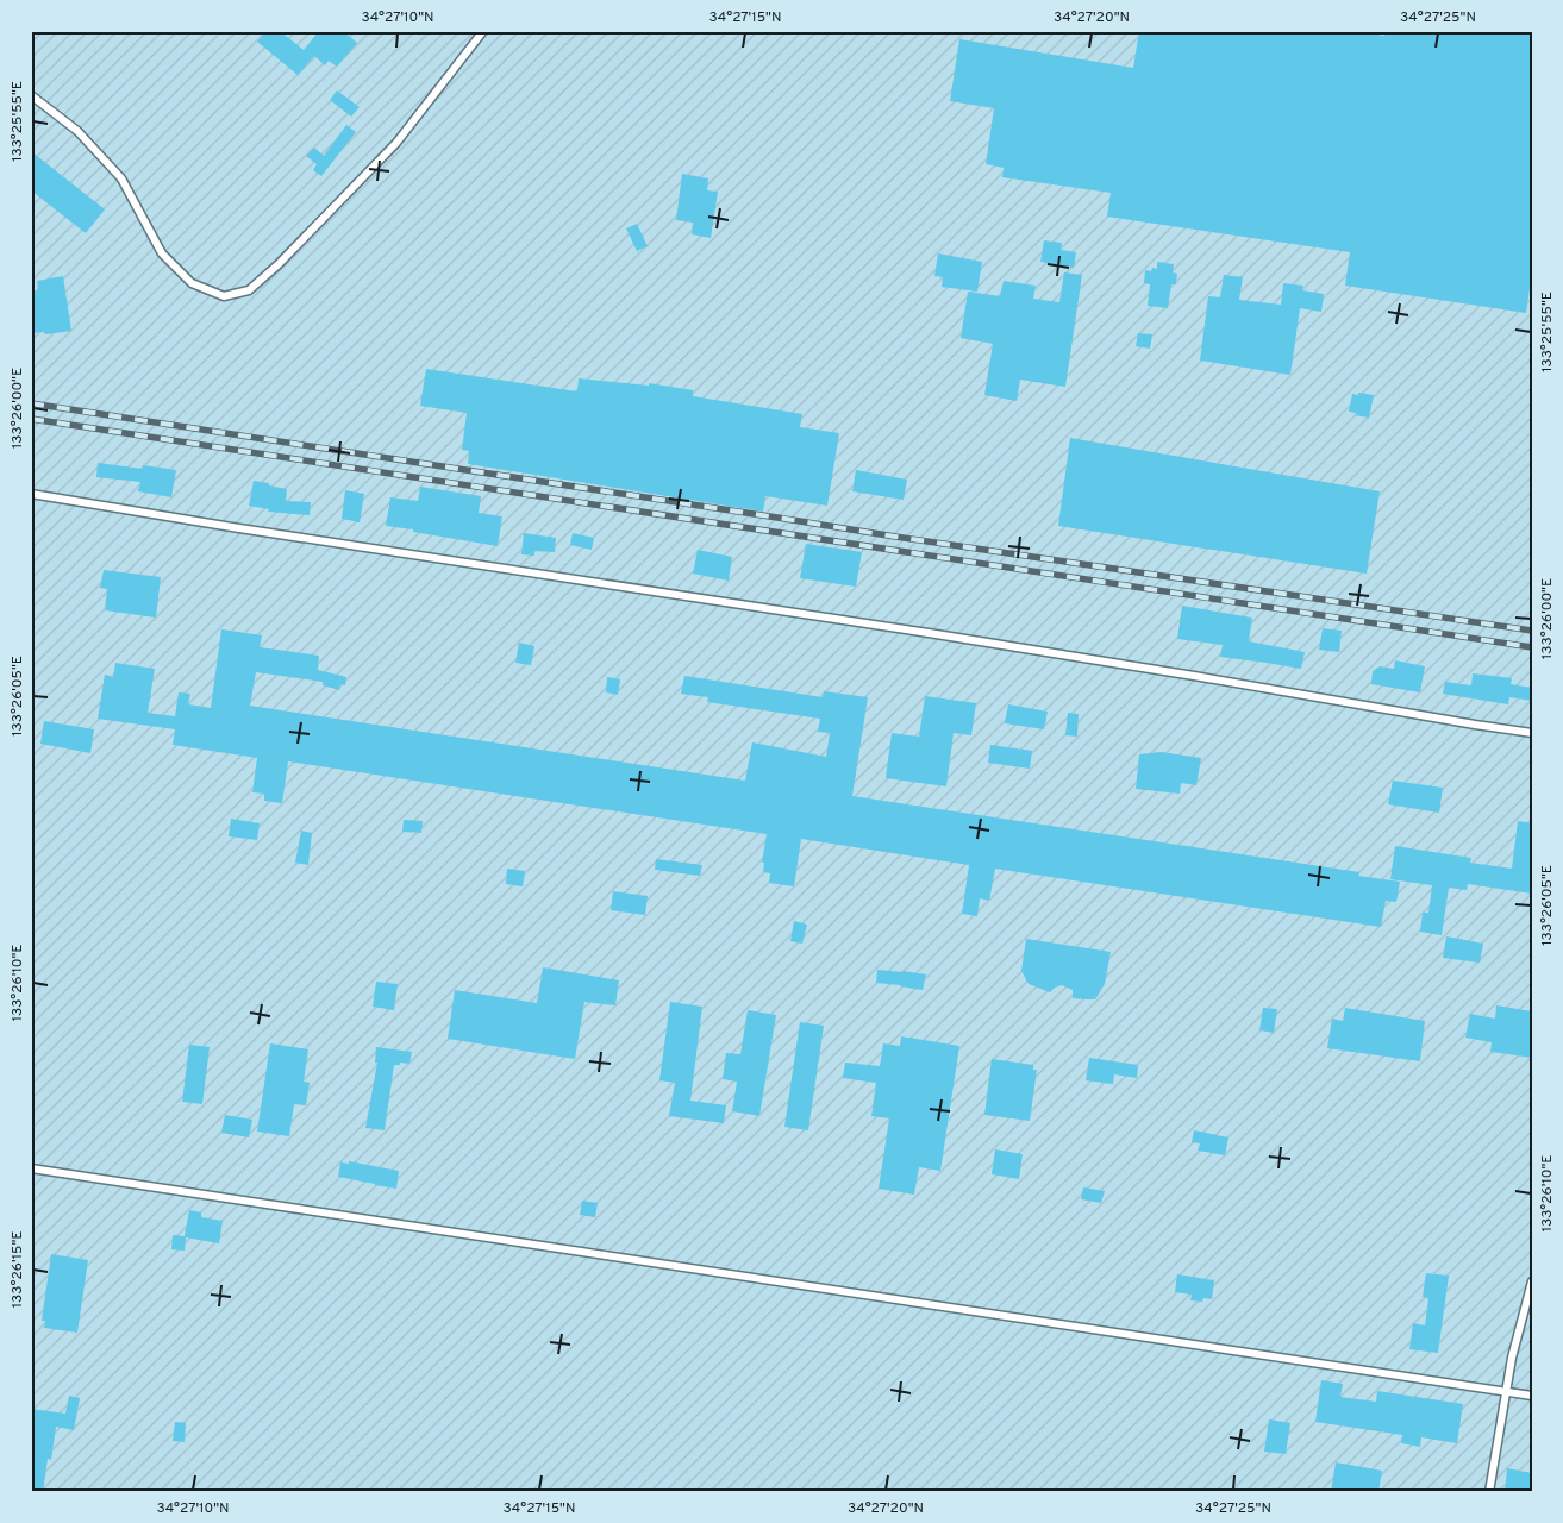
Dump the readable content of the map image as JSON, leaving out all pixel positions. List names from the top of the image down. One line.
{"coordinates":["34°27'10\"N","34°27'15\"N","34°27'20\"N","34°27'25\"N","133°25'55\"E","133°26'00\"E","133°26'05\"E","133°26'10\"E","133°26'15\"E"]}
